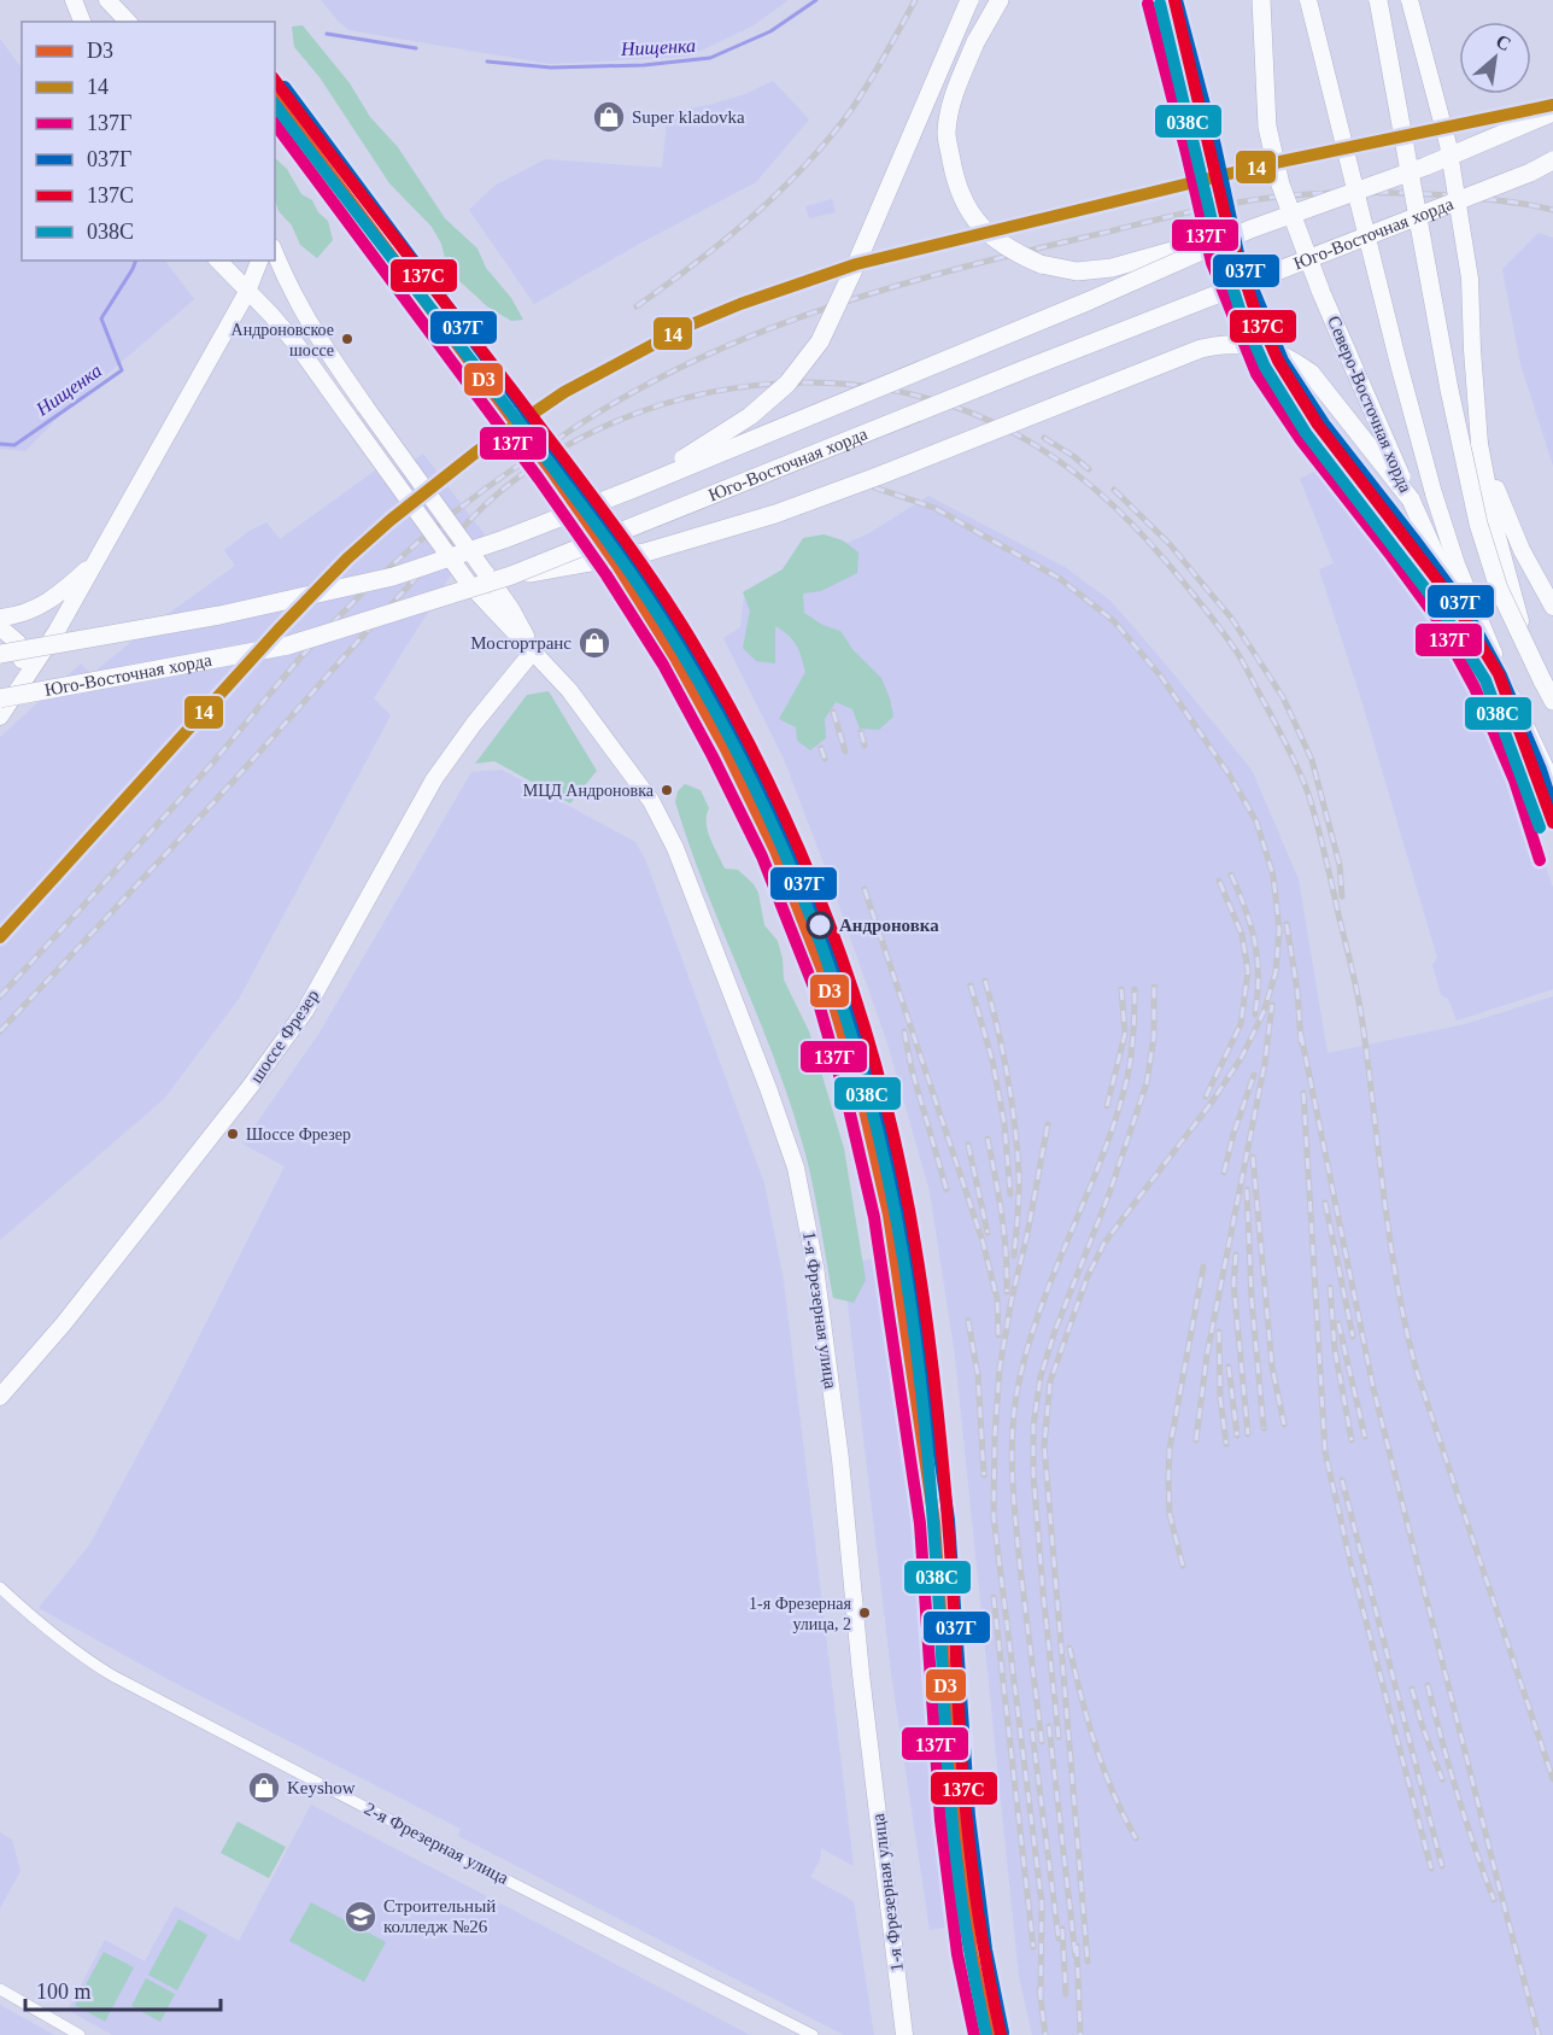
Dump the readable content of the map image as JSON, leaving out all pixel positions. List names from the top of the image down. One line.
{"streets":{"main road":["Юго-Восточная хорда","Северо-Восточная хорда"],"street":["шоссе Фрезер","1-я Фрезерная улица","2-я Фрезерная улица"]},"crossings":[["шоссе Фрезер","1-я Фрезерная улица"]],"water":["Нищенка"],"places":{"shop":["Super kladovka","Мосгортранс","Keyshow"],"other":["Андроновское шоссе","МЦД Андроновка","Андроновка","Шоссе Фрезер","1-я Фрезерная улица, 2"],"school or university":["Строительный колледж №26"]},"lines":["transit line 037Г","transit line 137С","transit line 137Г","transit line 038С","transit line D3","transit line 14"],"legend":["D3","14","137Г","037Г","137С","038С"],"scale_bar":"100 m","north":"top right"}
